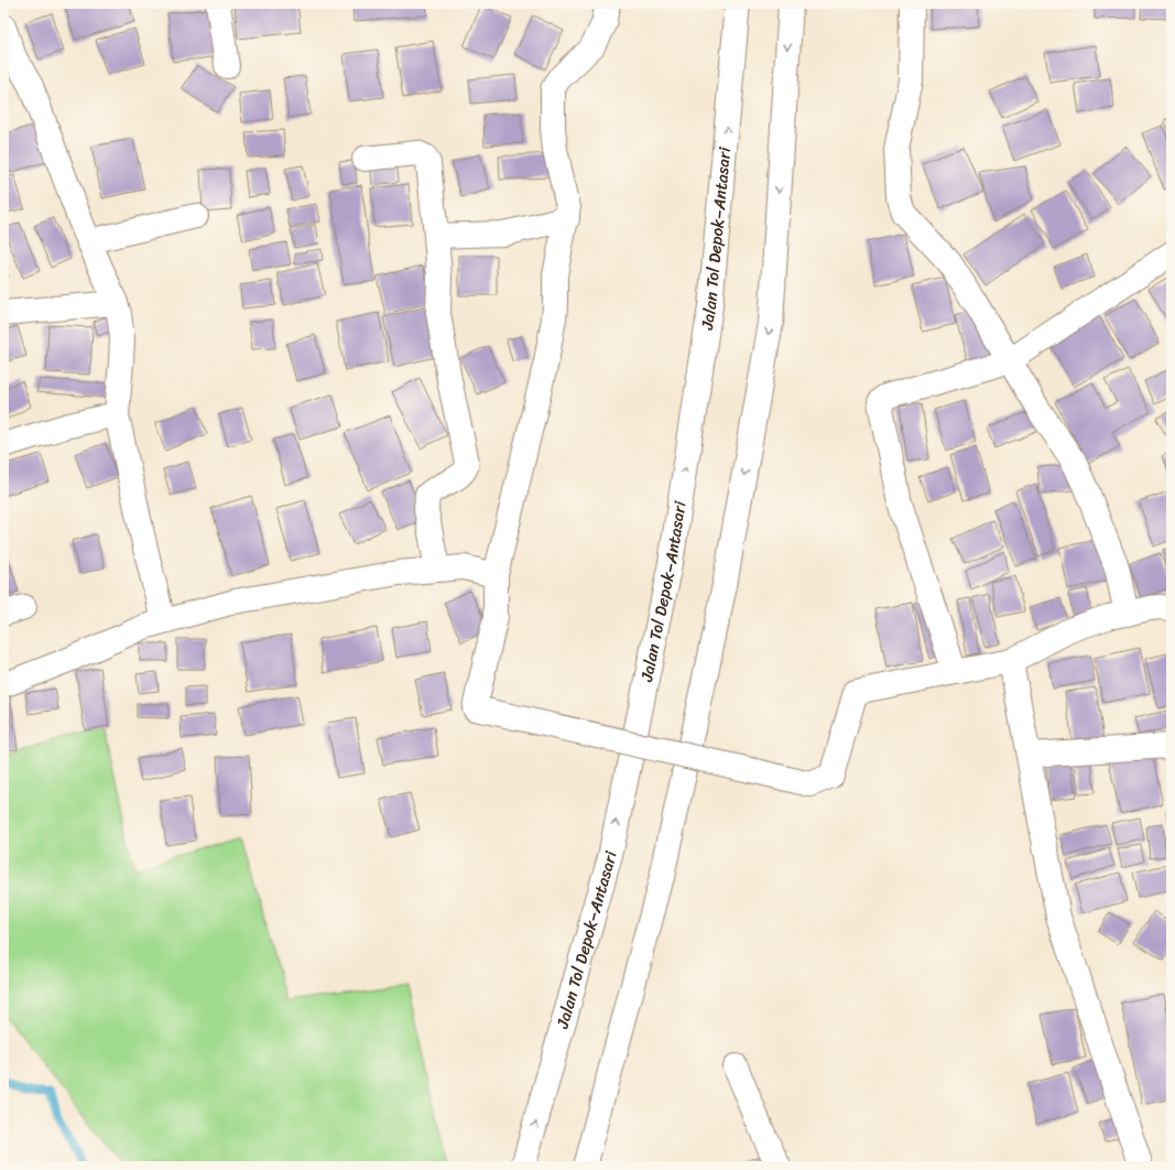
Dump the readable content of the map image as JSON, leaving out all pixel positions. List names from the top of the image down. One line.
{"streets":{"main road":["Jalan Tol Depok–Antasari"]}}
